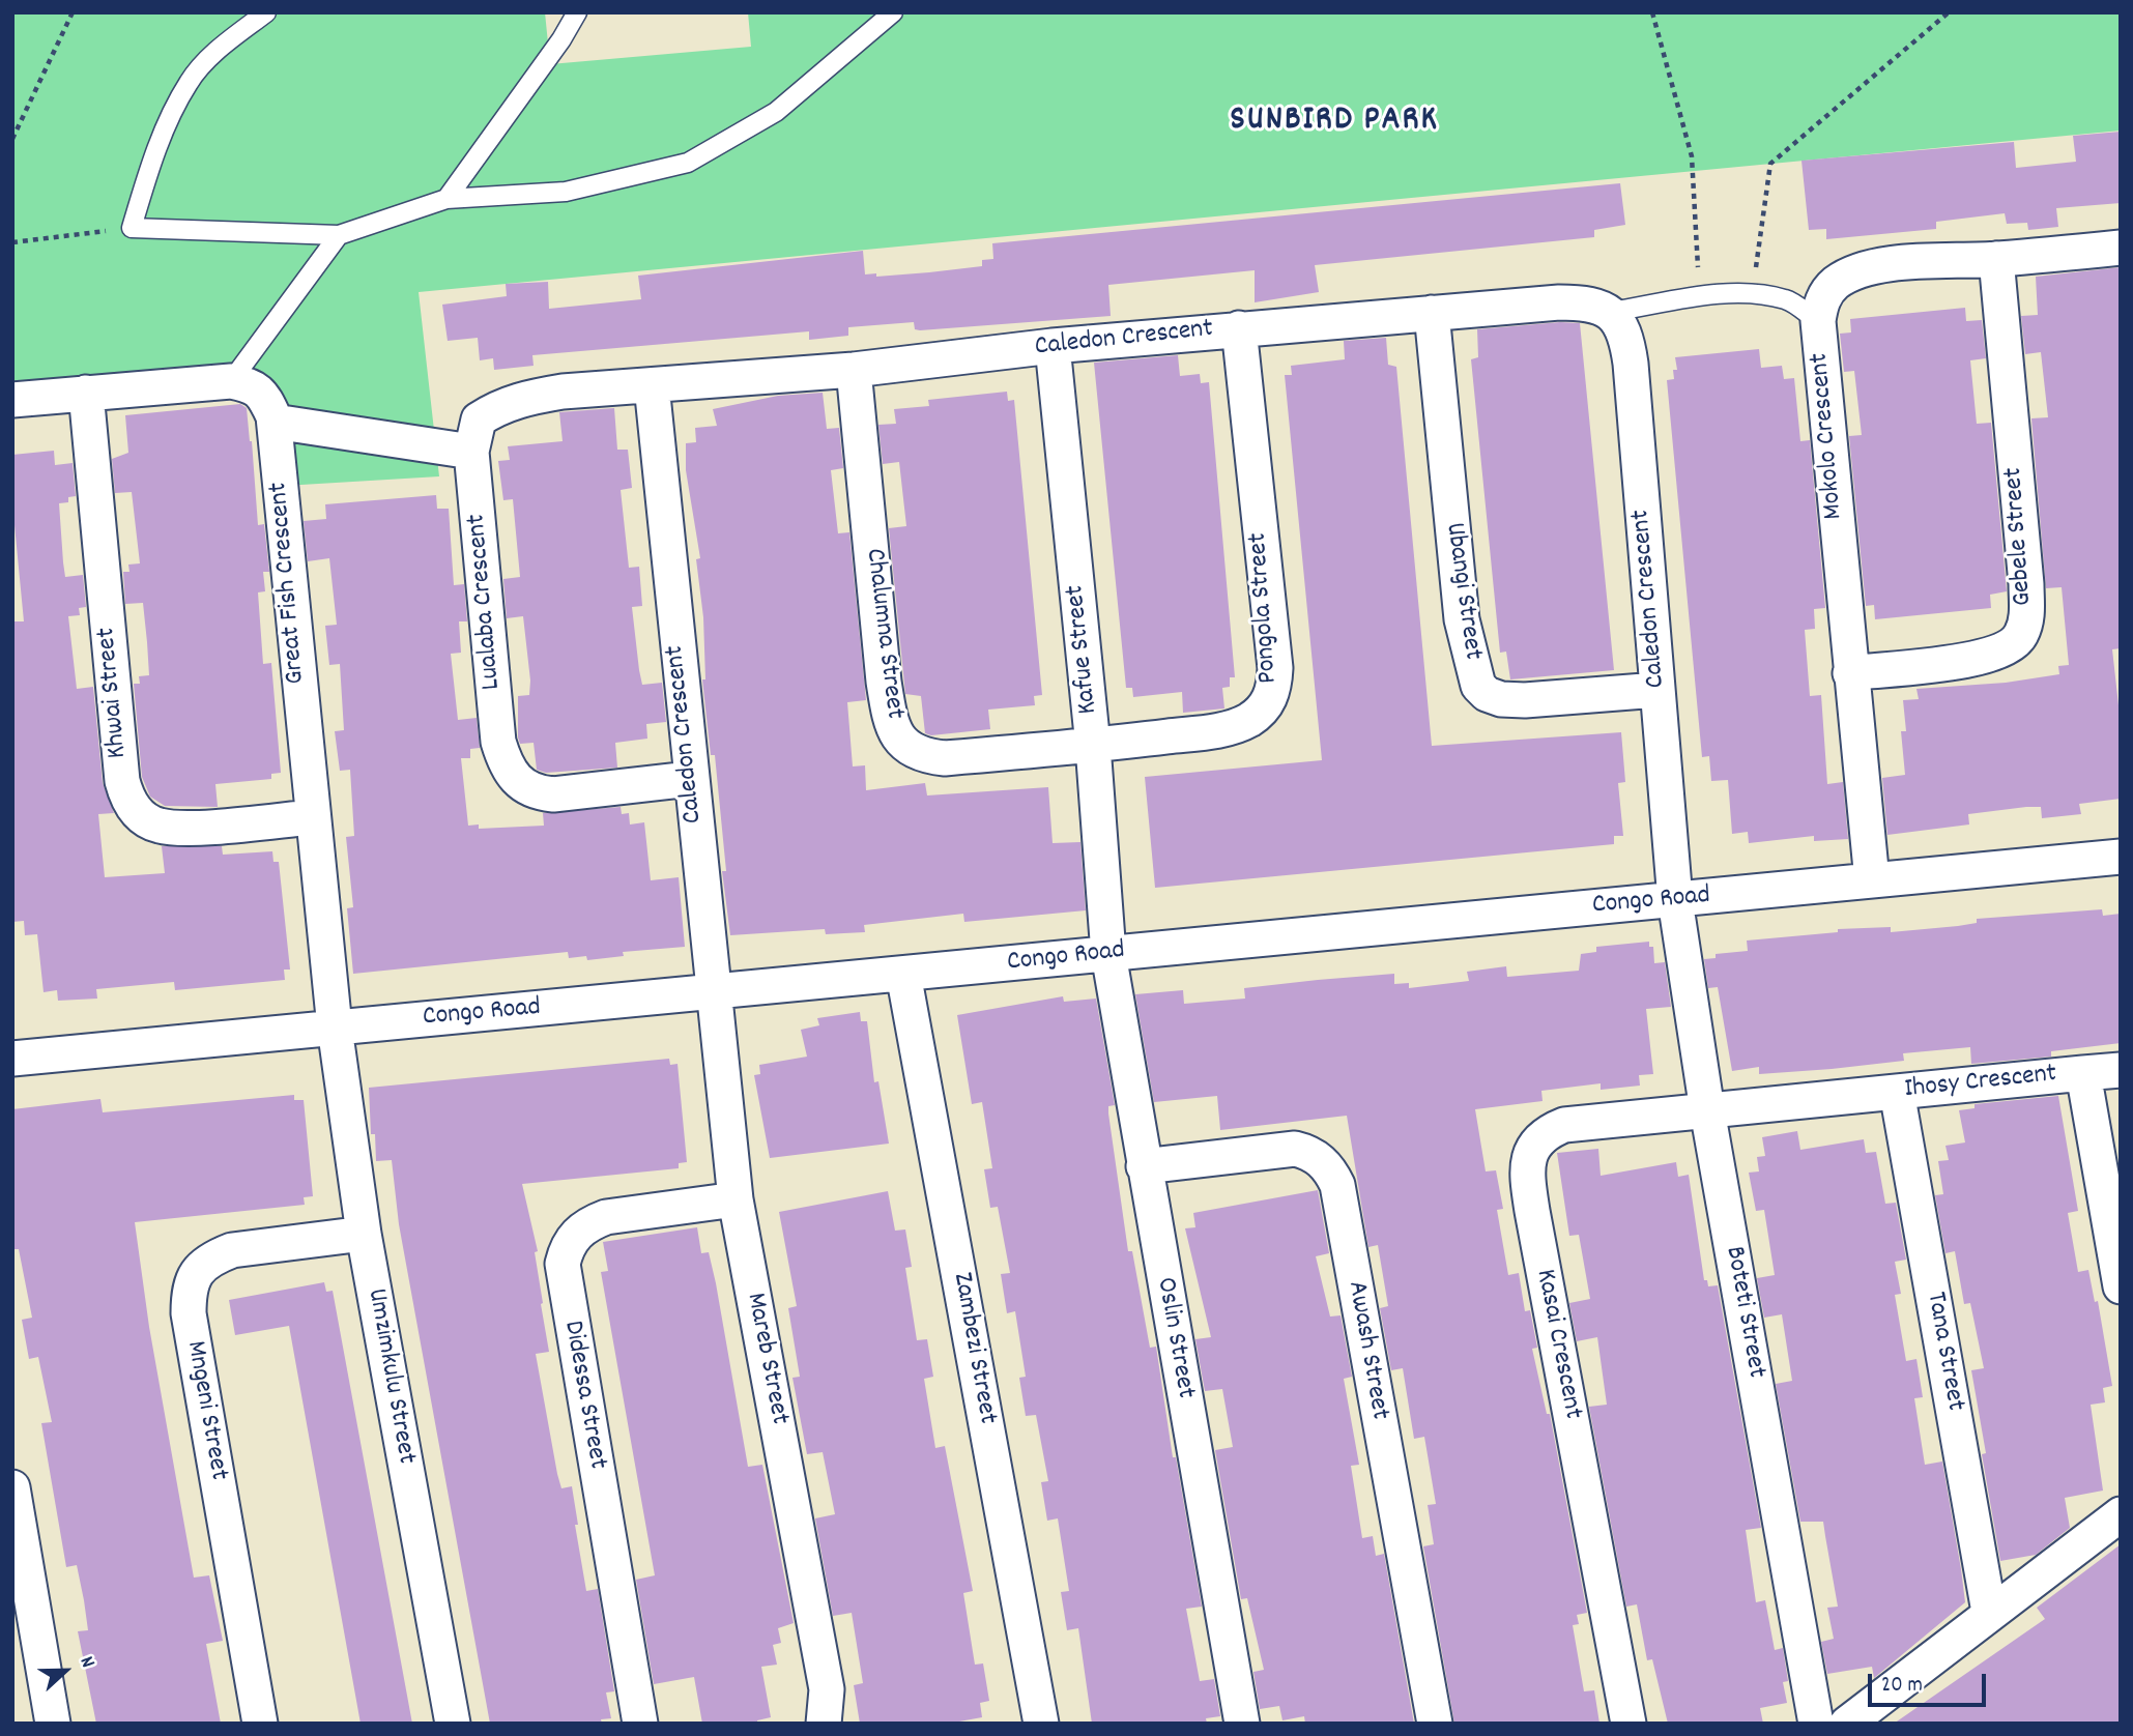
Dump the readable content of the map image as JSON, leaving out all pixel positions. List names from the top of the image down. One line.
{"streets":{"street":["Caledon Crescent","Mokolo Crescent","Gebele Street","Great Fish Crescent","Ubangi Street","Lualaba Crescent","Pongola Street","Chalumna Street","Kafue Street","Khwai Street","Congo Road","Ihosy Crescent","Boteti Street","Oslin Street","Kasai Crescent","Zambezi Street","Awash Street","Tana Street","Mareb Street","Umzimkulu Street","Didessa Street","Mngeni Street"]},"crossings":[["Caledon Crescent","Ubangi Street"],["Caledon Crescent","Lualaba Crescent"],["Caledon Crescent","Pongola Street"],["Caledon Crescent","Chalumna Street"],["Caledon Crescent","Kafue Street"],["Caledon Crescent","Congo Road"],["Caledon Crescent","Boteti Street"],["Caledon Crescent","Mareb Street"],["Mokolo Crescent","Gebele Street"],["Mokolo Crescent","Congo Road"],["Great Fish Crescent","Khwai Street"],["Great Fish Crescent","Congo Road"],["Great Fish Crescent","Umzimkulu Street"],["Pongola Street","Chalumna Street"],["Pongola Street","Kafue Street"],["Chalumna Street","Kafue Street"],["Kafue Street","Congo Road"],["Kafue Street","Oslin Street"],["Congo Road","Boteti Street"],["Congo Road","Oslin Street"],["Congo Road","Zambezi Street"],["Congo Road","Mareb Street"],["Congo Road","Umzimkulu Street"],["Ihosy Crescent","Boteti Street"],["Ihosy Crescent","Kasai Crescent"],["Ihosy Crescent","Tana Street"],["Boteti Street","Kasai Crescent"],["Oslin Street","Awash Street"],["Mareb Street","Didessa Street"],["Umzimkulu Street","Mngeni Street"]],"districts":["SUNBIRD PARK"],"scale_bar":"20 m","north":"right"}
